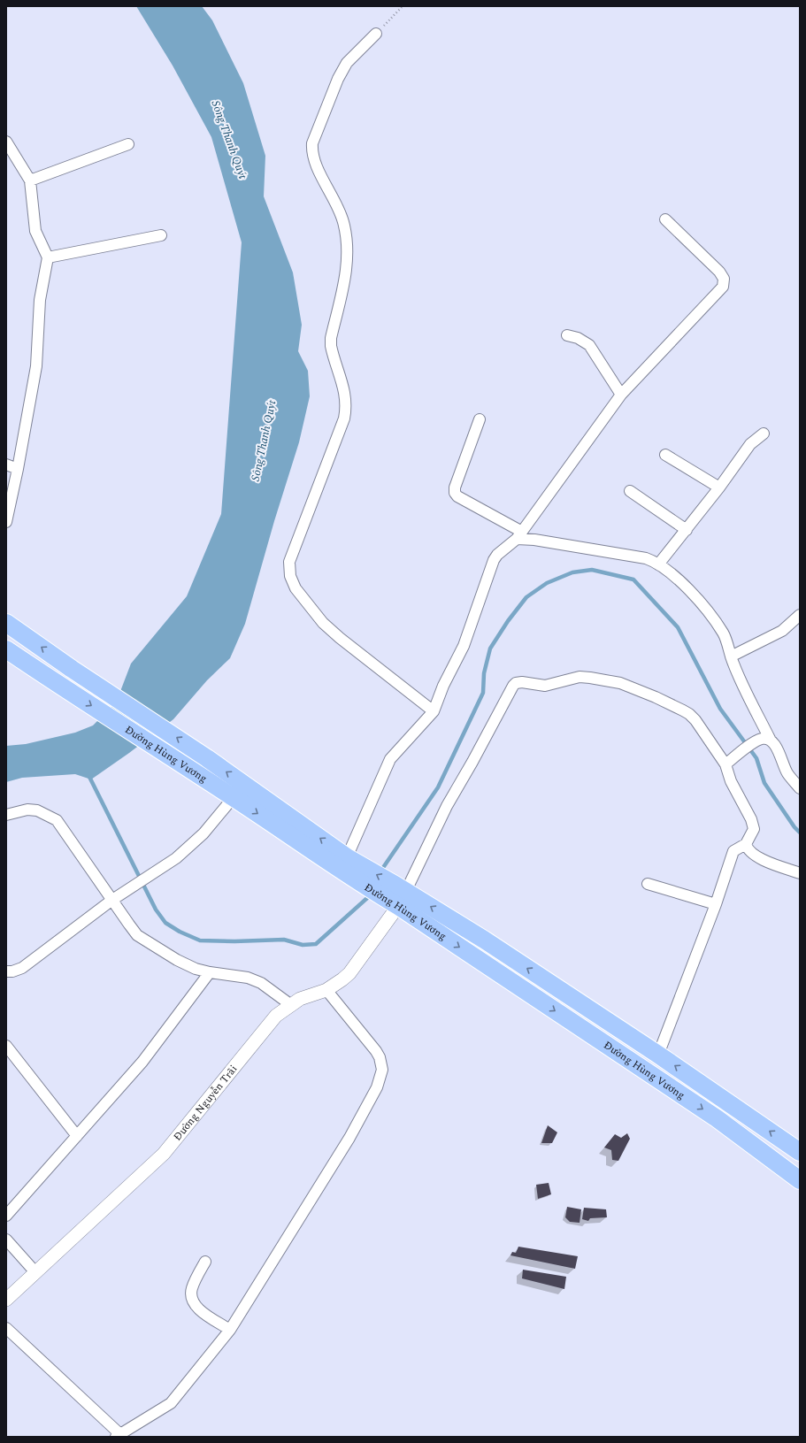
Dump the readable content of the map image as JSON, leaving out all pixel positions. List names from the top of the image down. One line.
{"streets":{"highway":["Đường Hùng Vương"],"street":["Đường Nguyễn Trãi"]},"crossings":[["Đường Hùng Vương","Đường Nguyễn Trãi"]],"water":["Sông Thanh Quýt"]}
